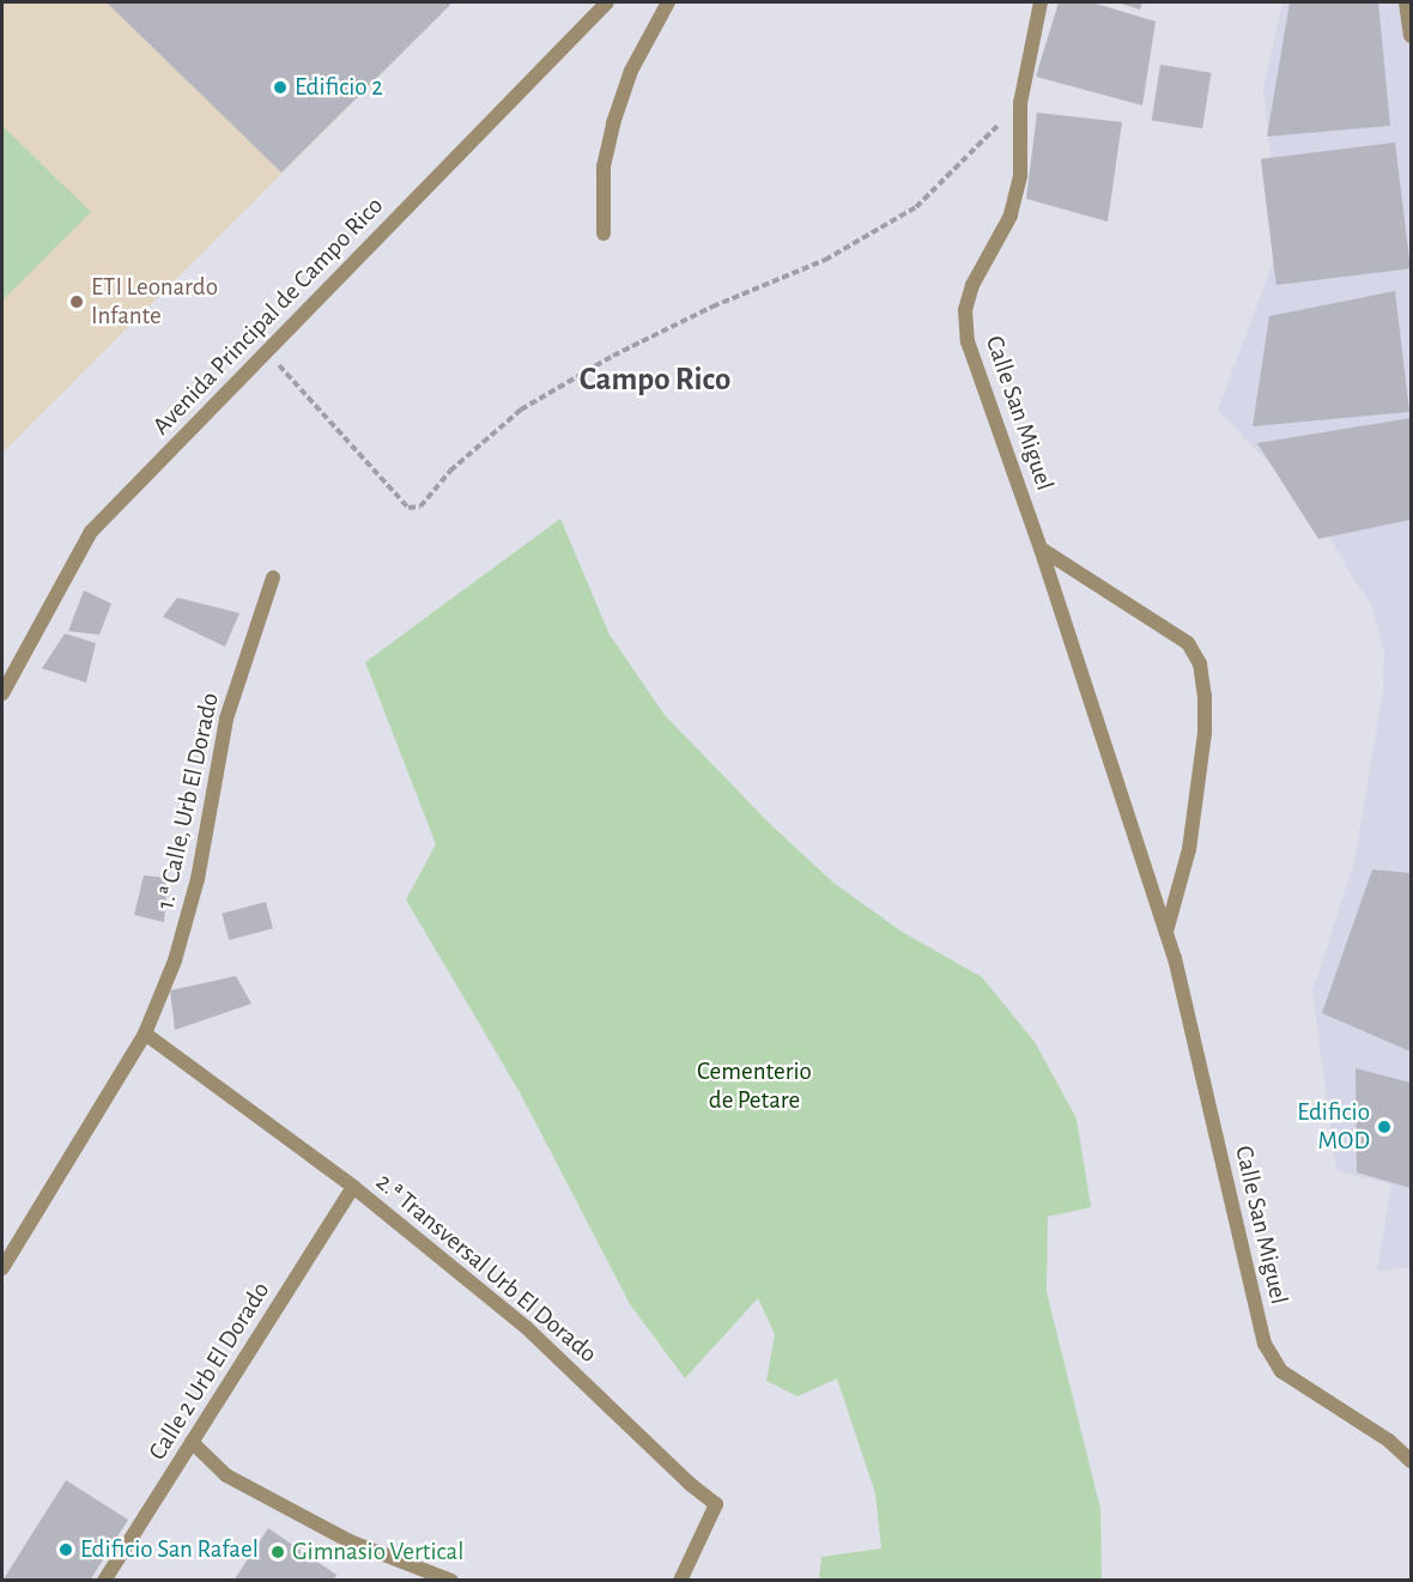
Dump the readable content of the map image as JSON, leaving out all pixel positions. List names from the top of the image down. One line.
{"streets":{"street":["Avenida Principal de Campo Rico","Calle San Miguel","1.ª Calle, Urb El Dorado","2.ª Transversal Urb El Dorado","Calle 2 Urb El Dorado"]},"crossings":[["1.ª Calle, Urb El Dorado","2.ª Transversal Urb El Dorado"],["2.ª Transversal Urb El Dorado","Calle 2 Urb El Dorado"]],"districts":["Campo Rico"],"parks":["Cementerio de Petare"],"places":["Edificio 2","ETI Leonardo Infante","Edificio MOD","Edificio San Rafael","Gimnasio Vertical"]}
